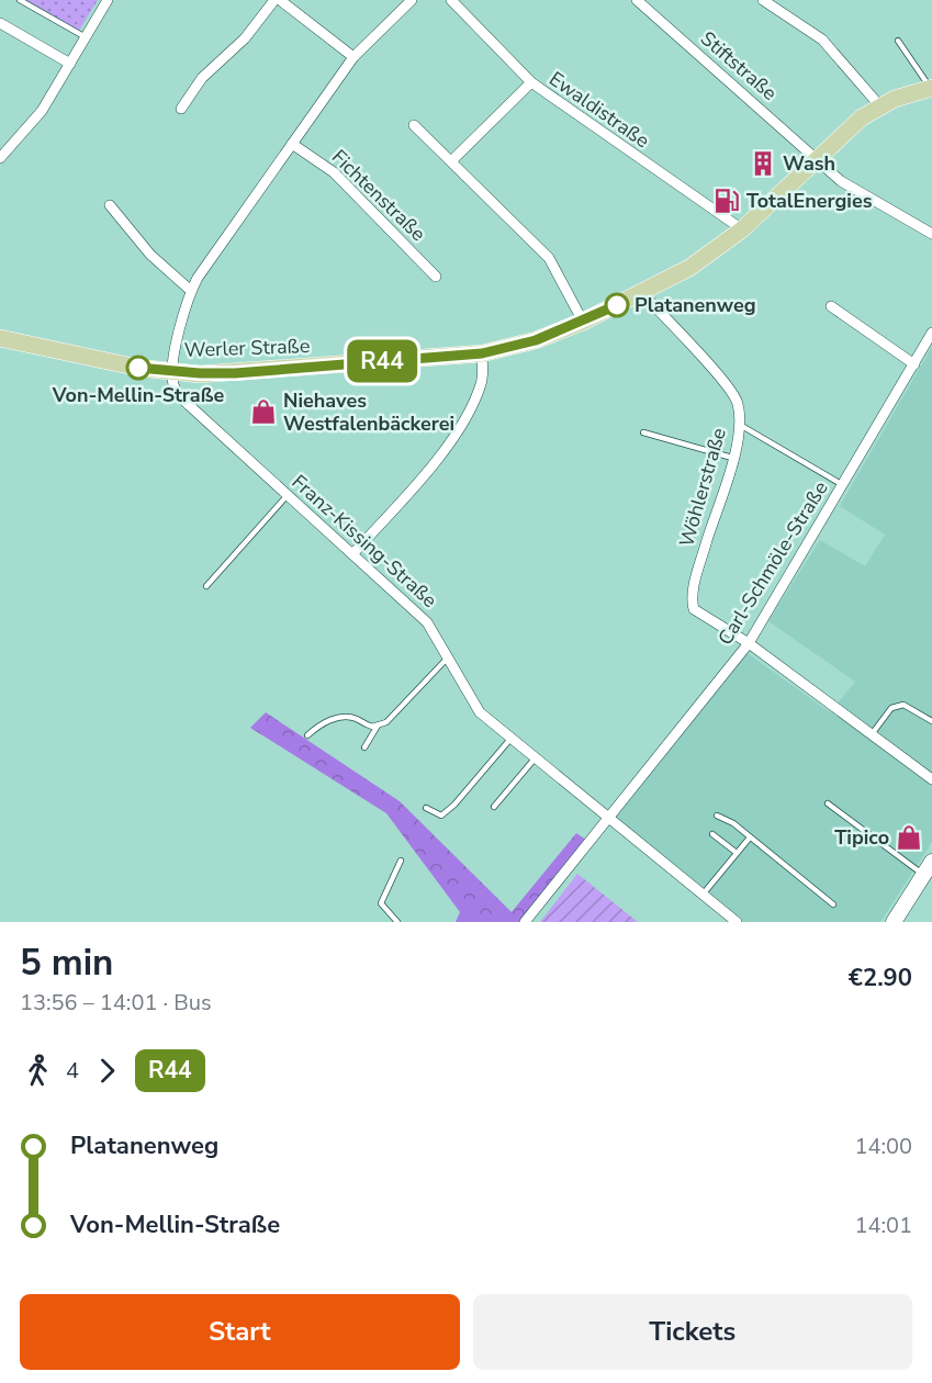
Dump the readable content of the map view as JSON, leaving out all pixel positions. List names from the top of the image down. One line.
{"streets":{"main road":["Werler Straße"],"street":["Stiftstraße","Ewaldistraße","Fichtenstraße","Wöhlerstraße","Franz-Kissing-Straße","Carl-Schmöle-Straße"]},"crossings":[["Stiftstraße","Werler Straße"],["Ewaldistraße","Werler Straße"],["Werler Straße","Wöhlerstraße"],["Werler Straße","Franz-Kissing-Straße"],["Wöhlerstraße","Carl-Schmöle-Straße"],["Franz-Kissing-Straße","Carl-Schmöle-Straße"]],"places":{"building":["Wash"],"fuel station":["TotalEnergies"],"other":["Platanenweg","Von-Mellin-Straße"],"shop":["Niehaves Westfalenbäckerei","Tipico"]},"lines":["bus line R44"],"page":{"on_map":"R44","heading":["5 min","13:56 – 14:01 · Bus","€2.90"],"legs":["4","R44"],"list":[{"name":"Platanenweg","value":"14:00"},{"name":"Von-Mellin-Straße","value":"14:01"}],"buttons":["Start","Tickets"]}}
